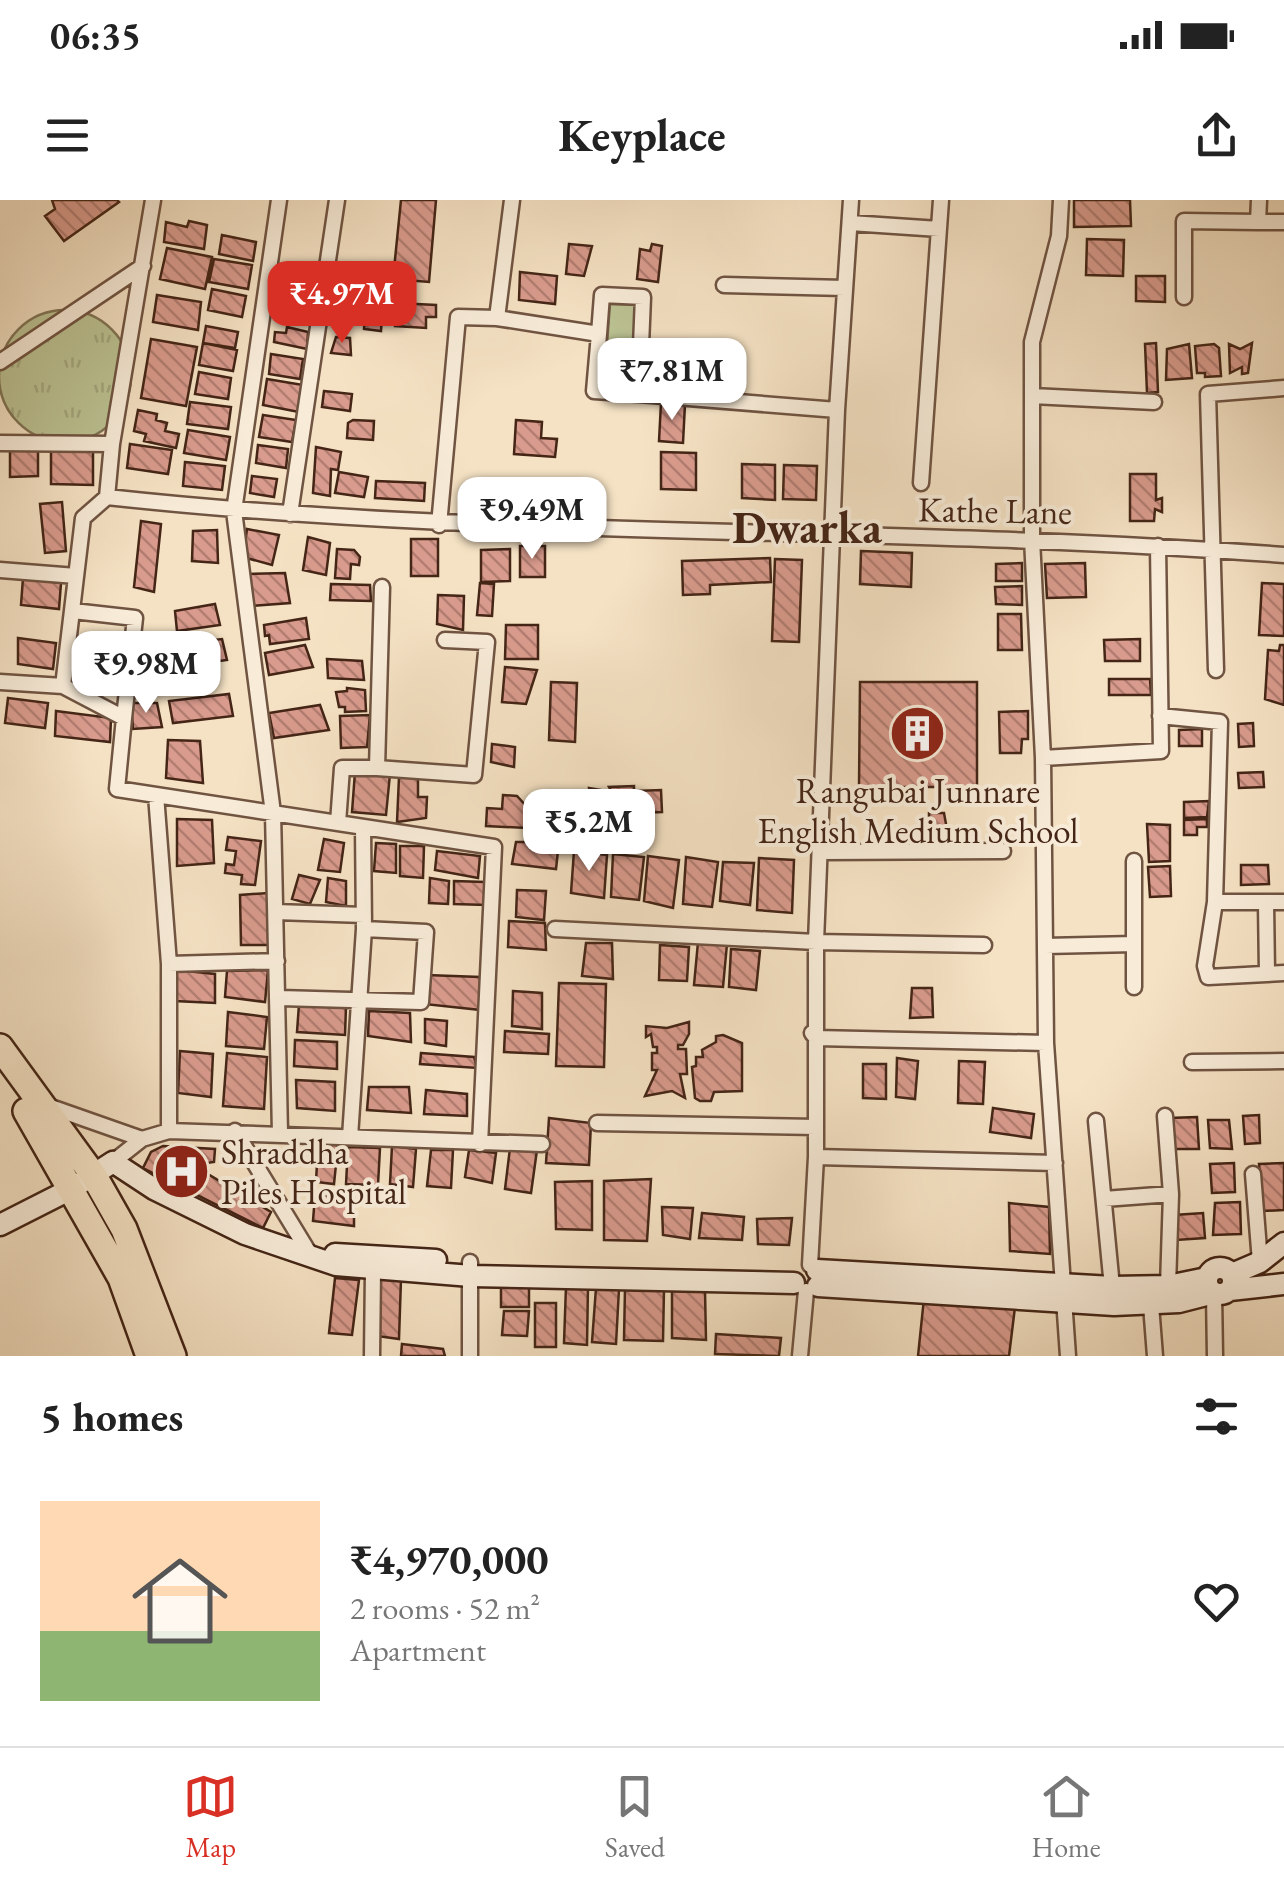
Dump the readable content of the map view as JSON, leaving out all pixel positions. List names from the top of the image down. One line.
{"streets":{"street":["Kathe Lane"]},"districts":["Dwarka"],"places":{"building":["Rangubai Junnare English Medium School"],"hospital":["Shraddha Piles Hospital"]},"page":{"status":"06:35","header":"Keyplace","price":["₹4.97M","₹7.81M","₹9.49M","₹9.98M","₹5.2M"],"heading":"5 homes","list":[{"name":"₹4,970,000","note":"2 rooms · 52 m² · Apartment"}],"tabs":["Map","Saved","Home"]}}
